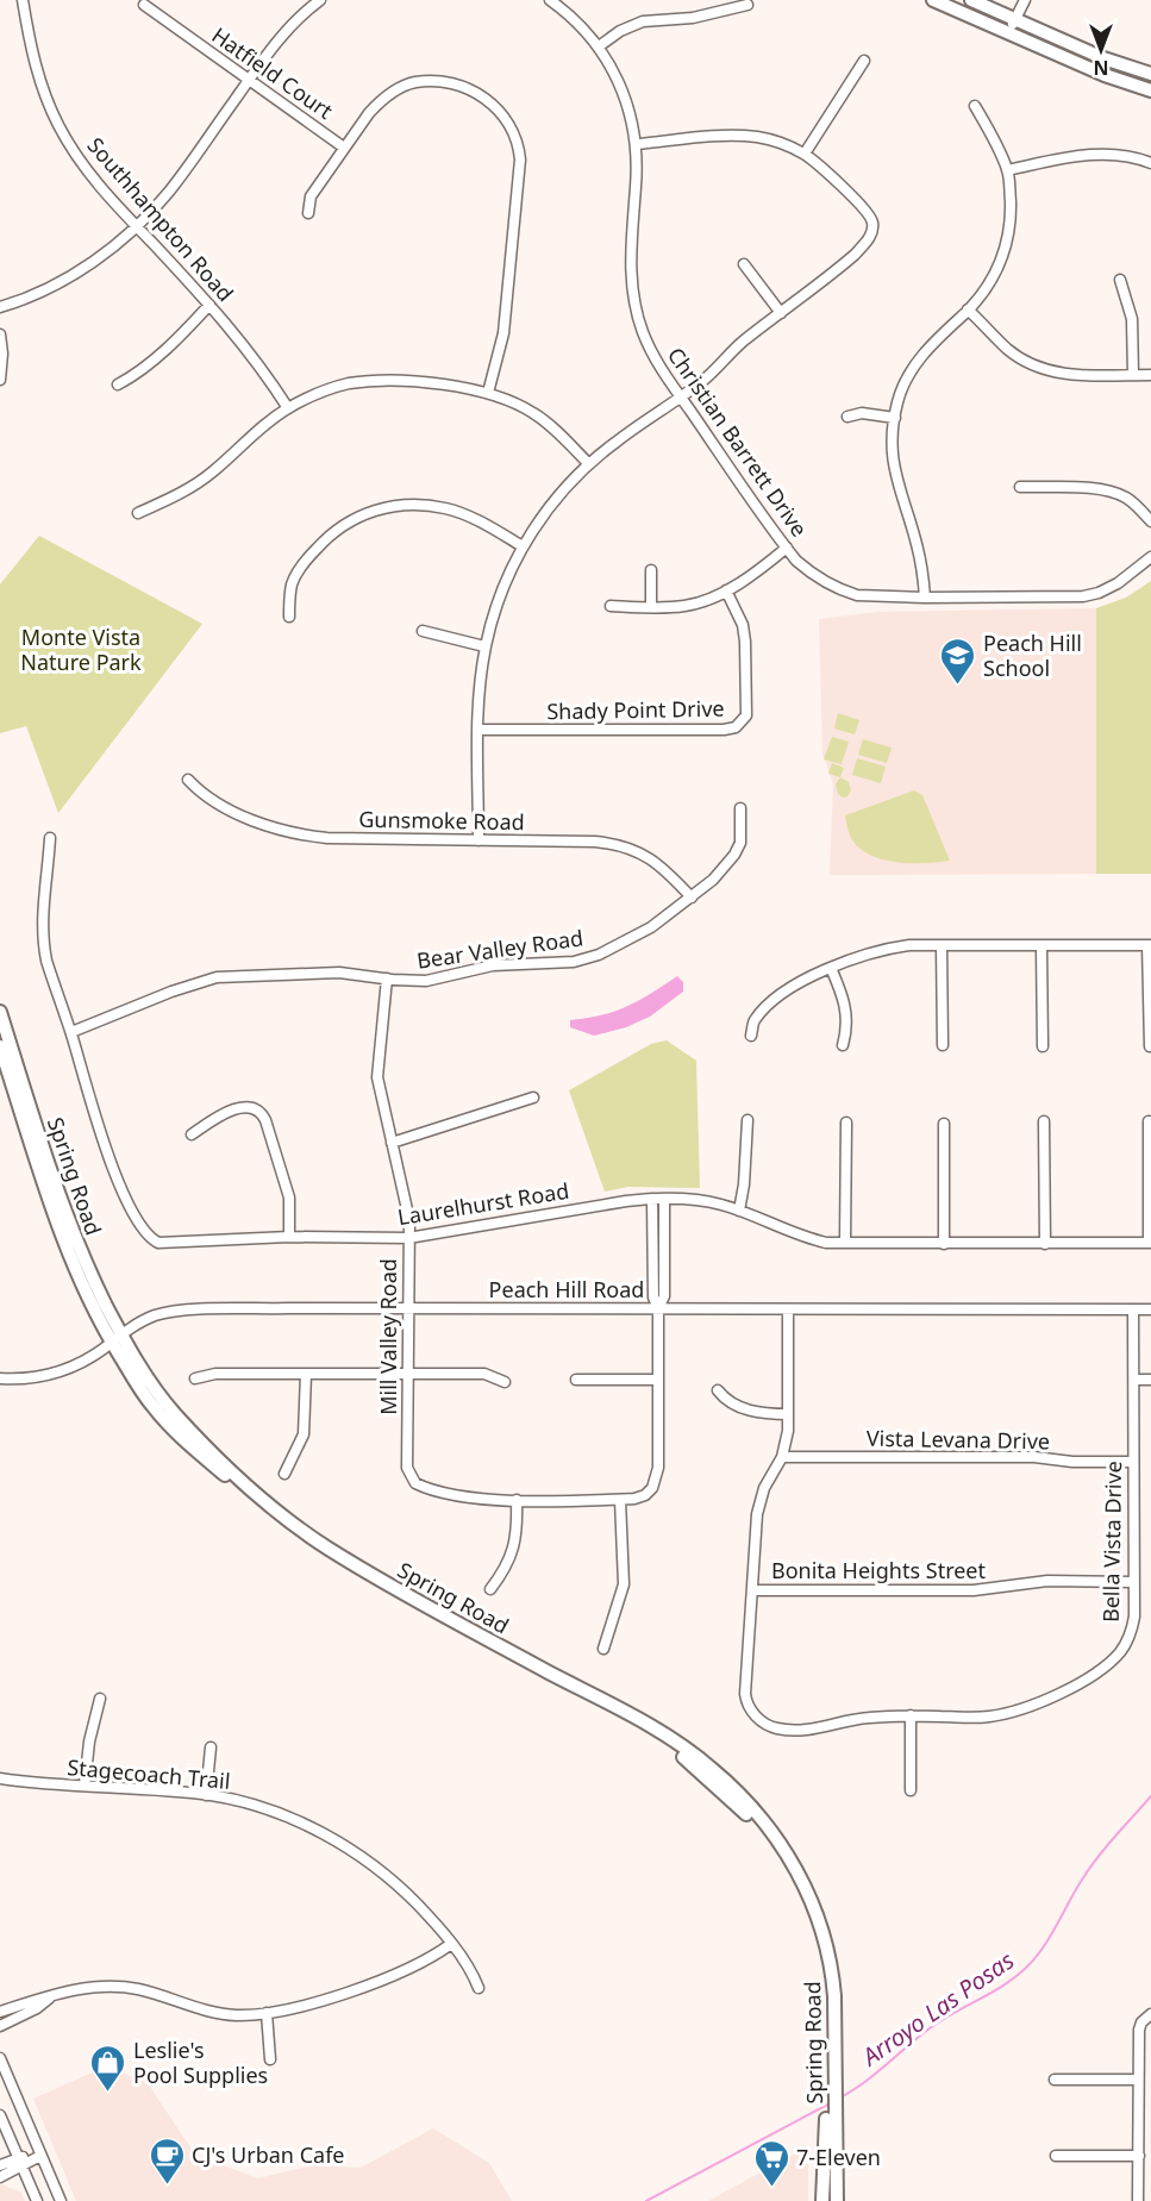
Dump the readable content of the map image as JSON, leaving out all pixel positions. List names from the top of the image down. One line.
{"streets":{"main road":["Spring Road"],"street":["Hatfield Court","Southhampton Road","Christian Barrett Drive","Shady Point Drive","Gunsmoke Road","Bear Valley Road","Laurelhurst Road","Peach Hill Road","Mill Valley Road","Vista Levana Drive","Bella Vista Drive","Bonita Heights Street","Stagecoach Trail"]},"crossings":[["Gunsmoke Road","Bear Valley Road"],["Bear Valley Road","Laurelhurst Road"],["Bear Valley Road","Mill Valley Road"],["Spring Road","Peach Hill Road"],["Laurelhurst Road","Mill Valley Road"],["Peach Hill Road","Mill Valley Road"],["Peach Hill Road","Bella Vista Drive"],["Vista Levana Drive","Bella Vista Drive"],["Bella Vista Drive","Bonita Heights Street"]],"water":["Arroyo Las Posas"],"parks":["Monte Vista Nature Park"],"places":{"school or university":["Peach Hill School"],"shop":["Leslie's Pool Supplies"],"cafe":["CJ's Urban Cafe"],"supermarket":["7-Eleven"]},"north":"bottom"}
